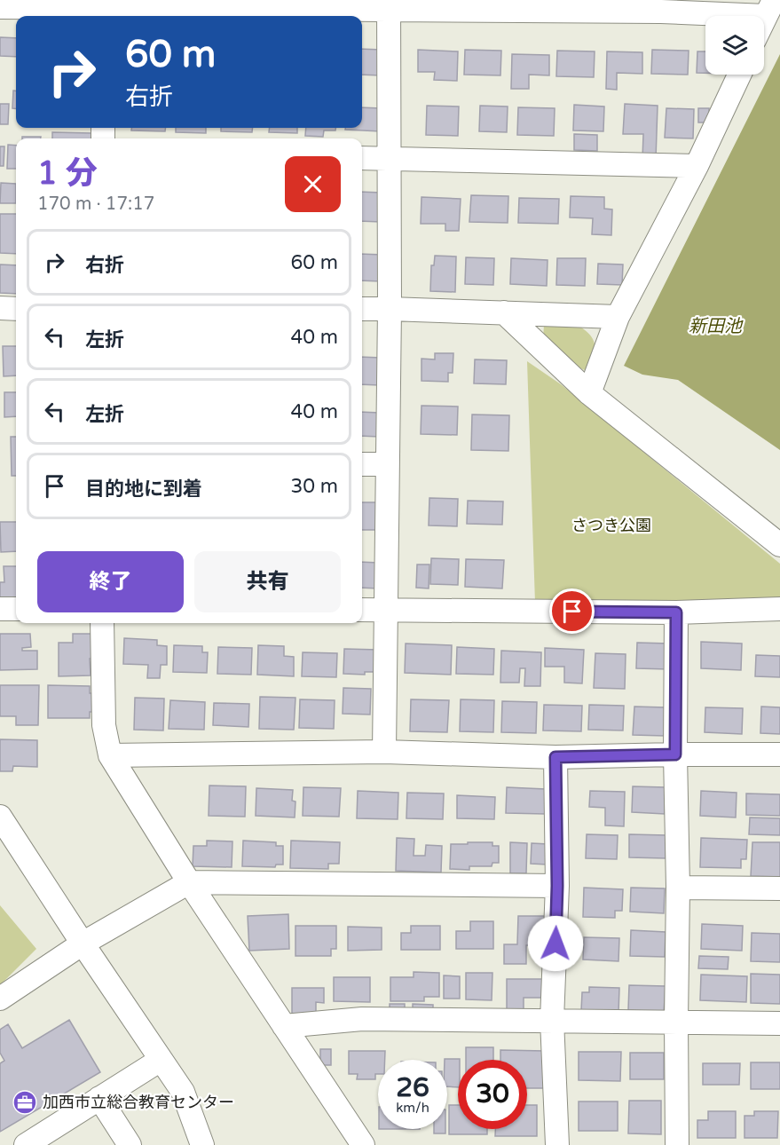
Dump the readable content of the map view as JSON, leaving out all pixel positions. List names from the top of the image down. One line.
{"water":["新田池"],"parks":["さつき公園"],"places":{"office":["加西市立総合教育センター"]},"page":{"turn":["60 m","右折"],"heading":["1 分","170 m · 17:17"],"list":[{"name":"右折","value":"60 m"},{"name":"左折","value":"40 m"},{"name":"左折","value":"40 m"},{"name":"目的地に到着","value":"30 m"}],"buttons":["終了","共有"],"speed":"26 km/h","limit":"30"}}
